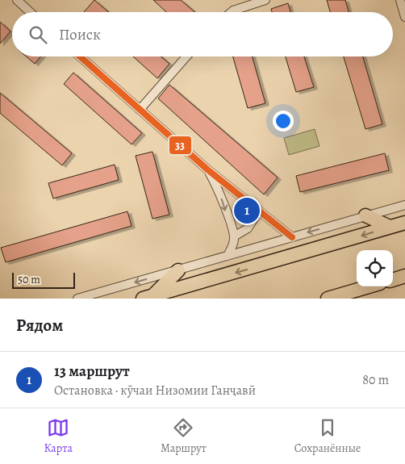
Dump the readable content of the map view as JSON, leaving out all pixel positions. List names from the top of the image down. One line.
{"lines":["transit line 33"],"scale_bar":"50 m","page":{"search":"Поиск","pins":"1","scale":"50 m","heading":"Рядом","list":[{"mark":"1","name":"13 маршрут","note":"Остановка · кӯчаи Низомии Ганҷавӣ","value":"80 m"}],"nav":["Карта","Маршрут","Сохранённые"]}}
